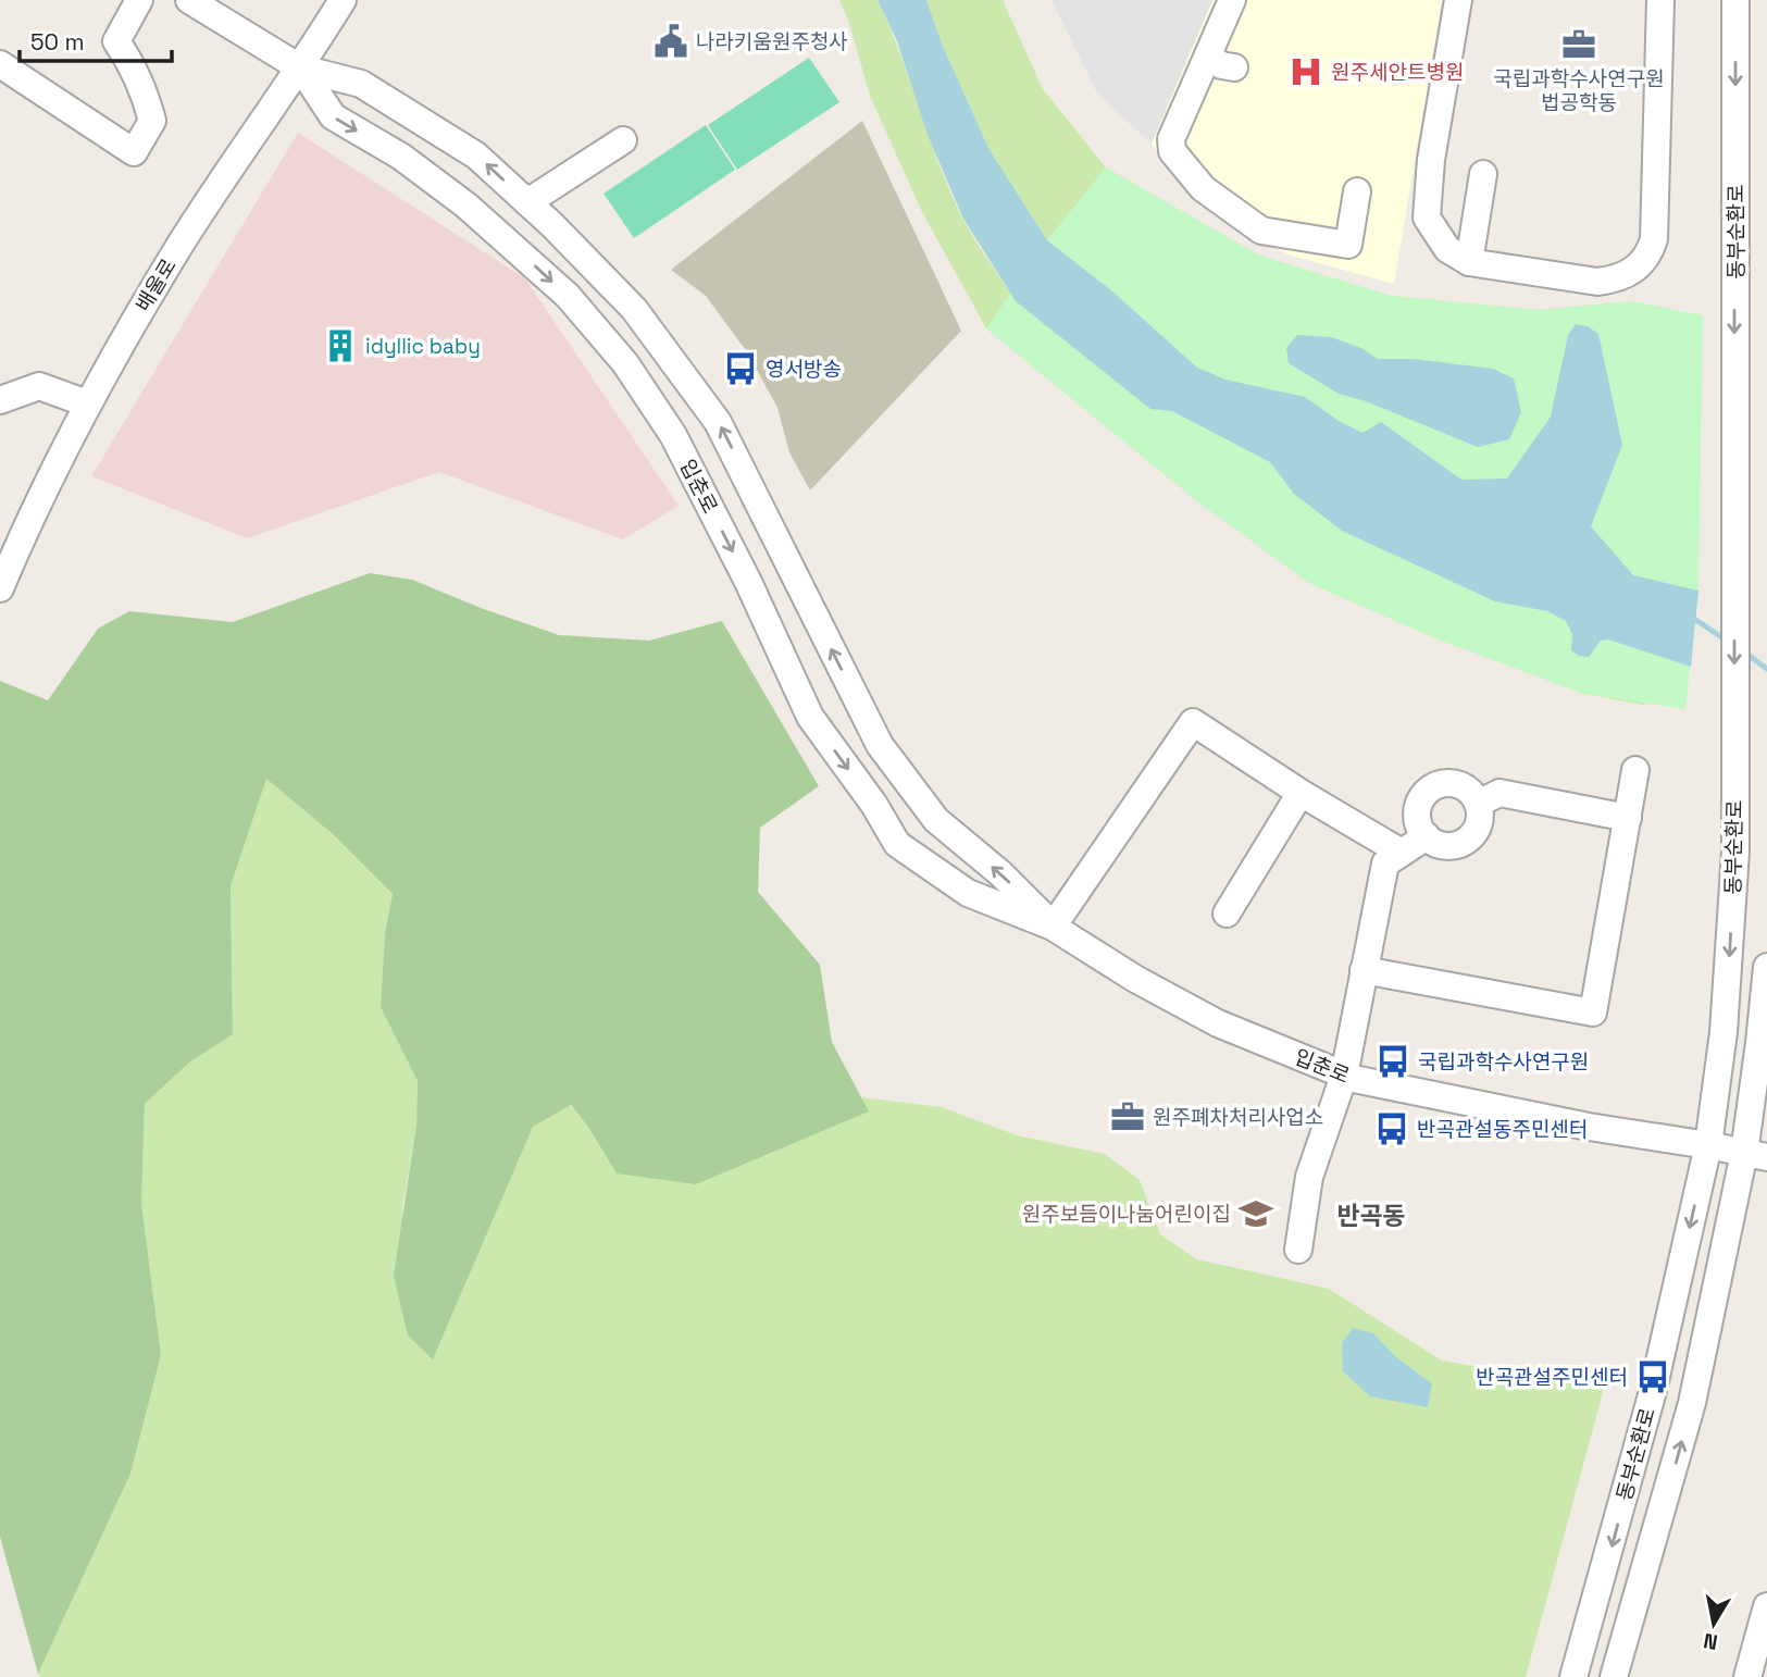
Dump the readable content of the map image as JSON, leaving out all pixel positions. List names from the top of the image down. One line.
{"streets":{"street":["동부순환로","배울로","입춘로"]},"crossings":[["동부순환로","입춘로"],["배울로","입춘로"]],"districts":["반곡동"],"places":{"public building":["나라키움원주청사"],"office":["국립과학수사연구원 법공학동","원주폐차처리사업소"],"hospital":["원주세안트병원"],"building":["idyllic baby"],"bus stop":["영서방송","국립과학수사연구원","반곡관설동주민센터","반곡관설주민센터"],"school or university":["원주보듬이나눔어린이집"]},"scale_bar":"50 m","north":"bottom"}
